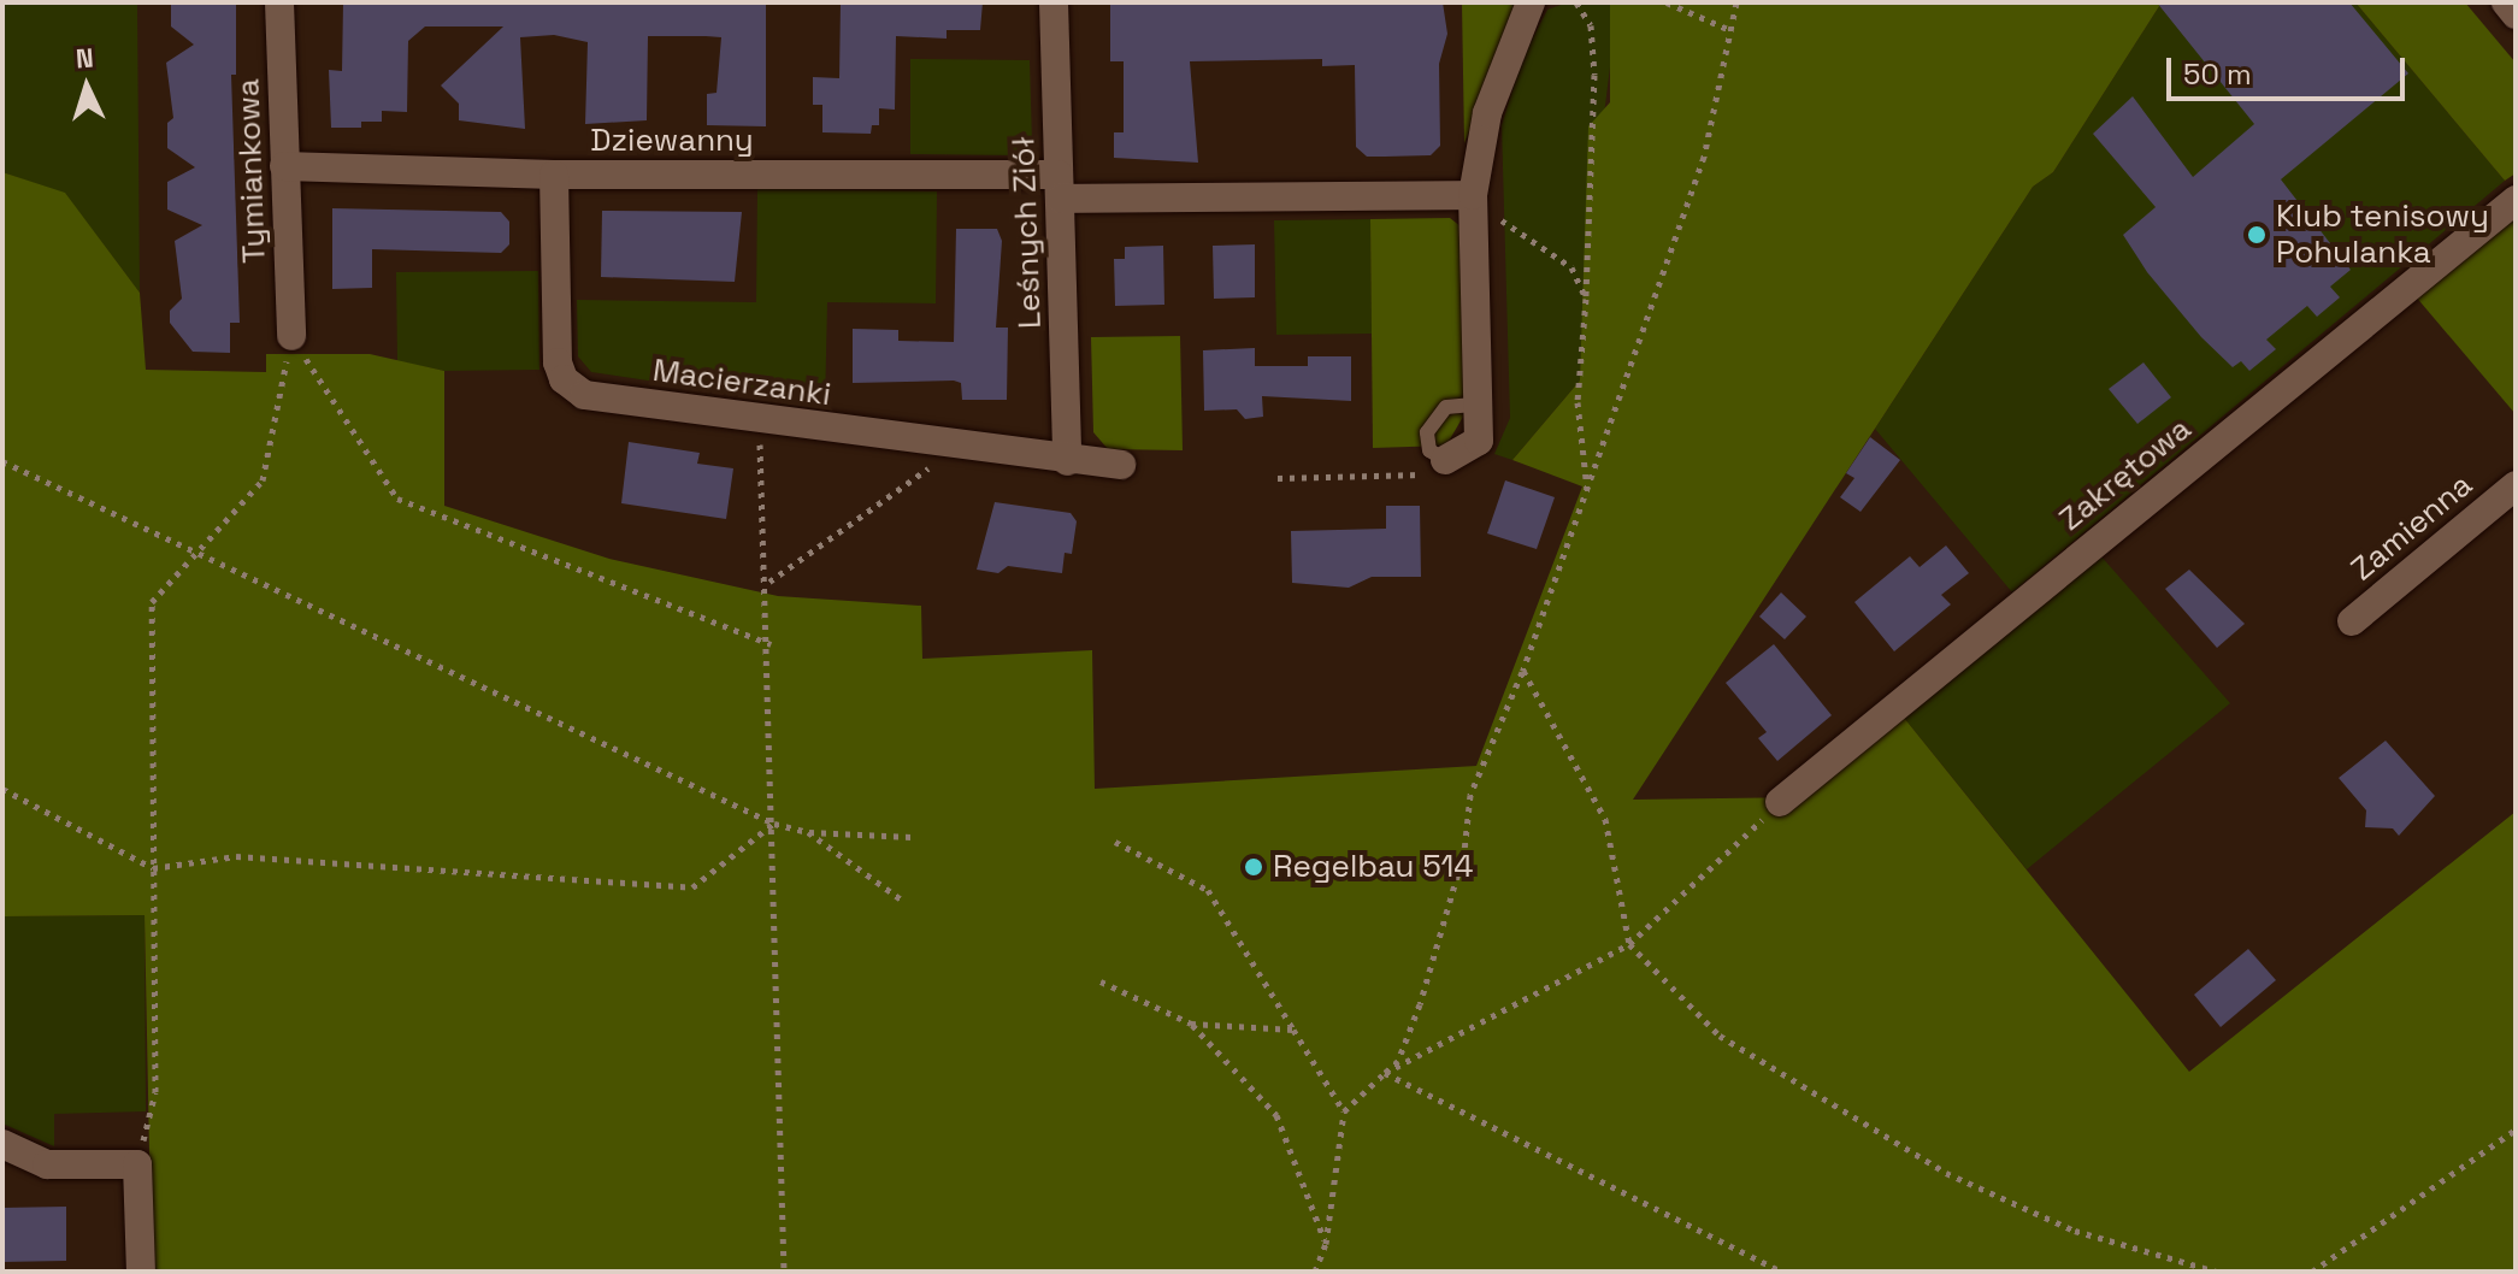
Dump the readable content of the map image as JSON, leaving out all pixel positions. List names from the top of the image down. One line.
{"streets":{"street":["Dziewanny","Tymiankowa","Leśnych Ziół","Macierzanki","Zakrętowa","Zamienna"]},"crossings":[["Dziewanny","Tymiankowa"],["Dziewanny","Leśnych Ziół"],["Dziewanny","Macierzanki"],["Leśnych Ziół","Macierzanki"]],"places":["Klub tenisowy Pohulanka","Regelbau 514"],"scale_bar":"50 m","north":"top"}
